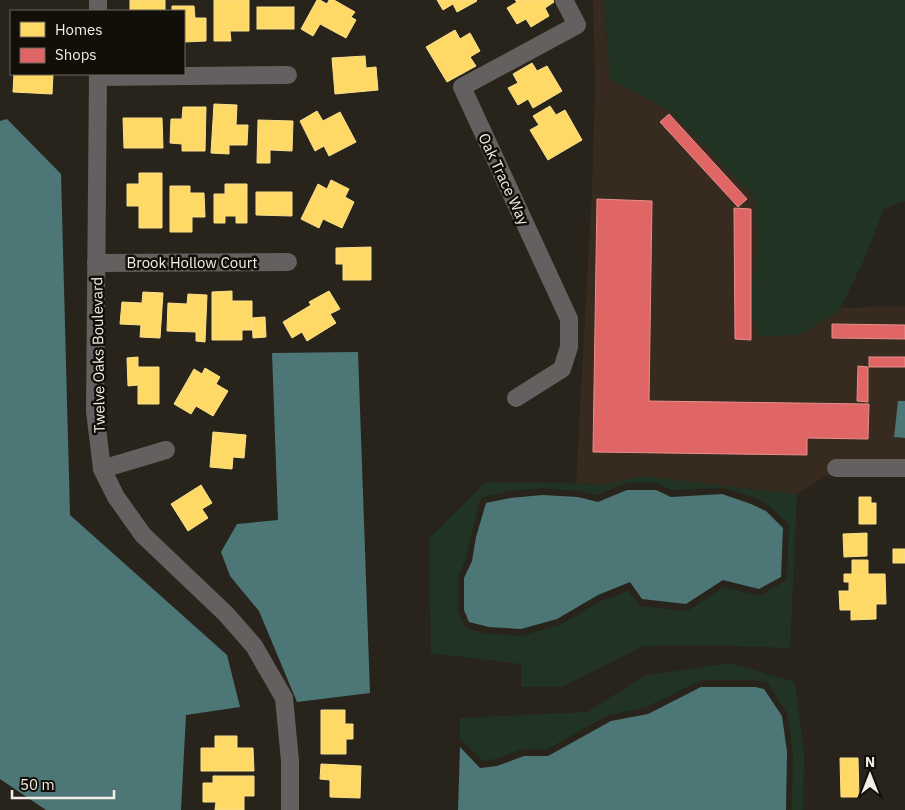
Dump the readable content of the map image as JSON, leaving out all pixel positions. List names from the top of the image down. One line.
{"streets":{"street":["Oak Trace Way","Brook Hollow Court","Twelve Oaks Boulevard"]},"crossings":[["Brook Hollow Court","Twelve Oaks Boulevard"]],"legend":["Homes","Shops"],"scale_bar":"50 m","north":"top"}
